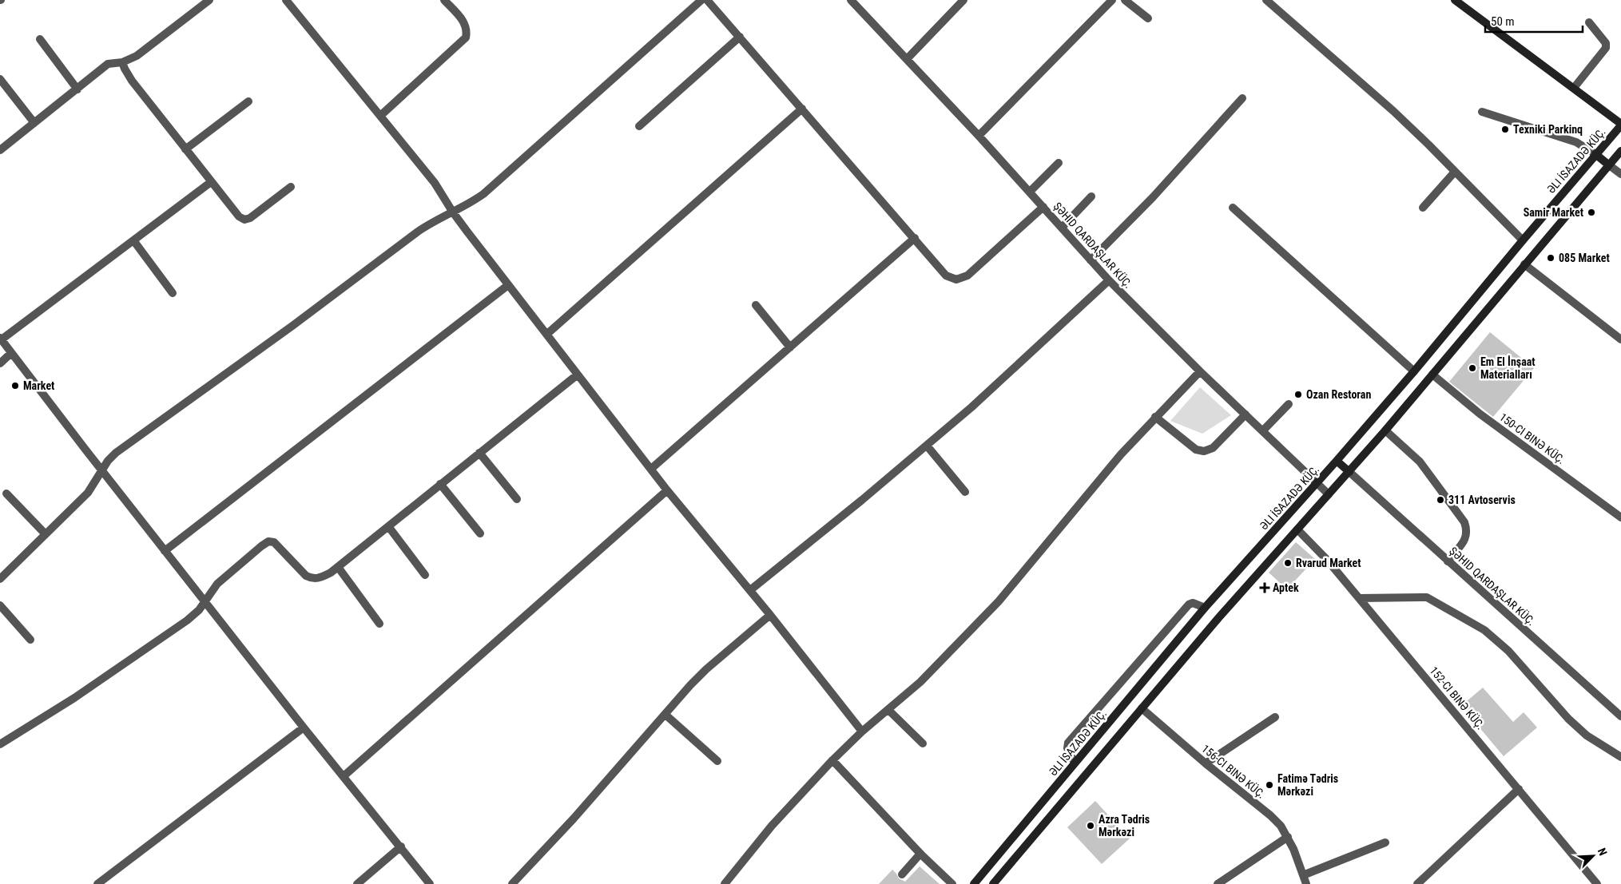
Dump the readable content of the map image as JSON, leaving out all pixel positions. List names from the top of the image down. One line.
{"streets":{"main road":["ƏLI İSAZADƏ KÜÇ."],"street":["ŞƏHID QARDAŞLAR KÜÇ.","150-CI BINƏ KÜÇ.","152-CI BINƏ KÜÇ."]},"crossings":[["ƏLI İSAZADƏ KÜÇ.","ŞƏHID QARDAŞLAR KÜÇ."]],"places":{"other":["Texniki Parkinq","Samir Market","085 Market","Em El İnşaat Materialları","Market","Ozan Restoran","311 Avtoservis","Rvarud Market","Fatimə Tədris Mərkəzi","Azra Tədris Mərkəzi"],"health":["Aptek"]},"scale_bar":"50 m","north":"top right"}
